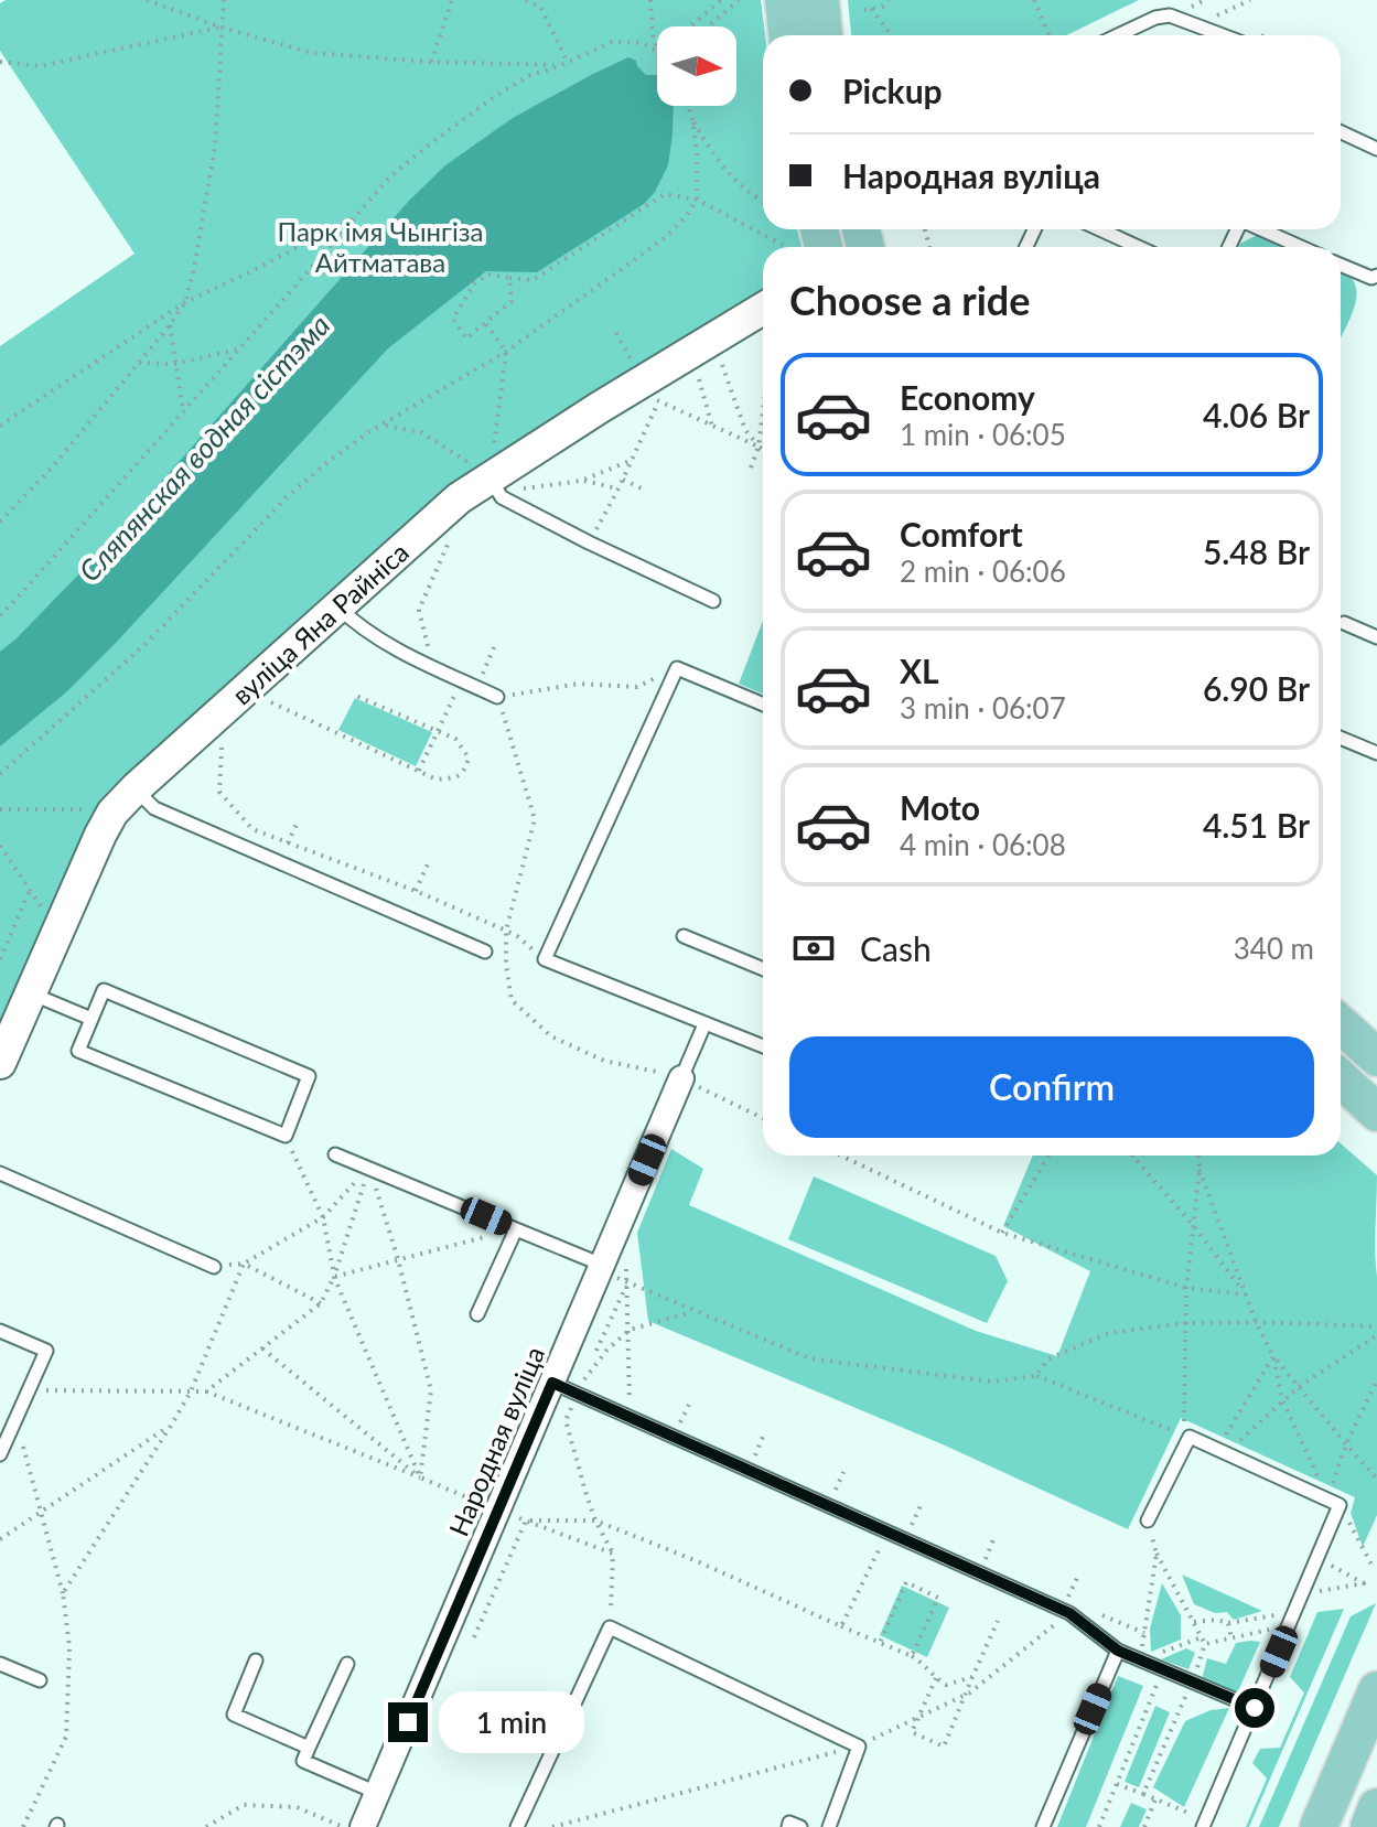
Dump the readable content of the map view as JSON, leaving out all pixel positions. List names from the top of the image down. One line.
{"streets":{"street":["вуліца Яна Райніса","Народная вуліца"]},"water":["Сляпянская водная сістэма"],"parks":["Парк імя Чынгіза Айтматава"],"north":"right","page":{"banner":["Pickup","Народная вуліца"],"heading":"Choose a ride","list":[{"name":"Economy","note":"1 min · 06:05","value":"4.06 Br"},{"name":"Comfort","note":"2 min · 06:06","value":"5.48 Br"},{"name":"XL","note":"3 min · 06:07","value":"6.90 Br"},{"name":"Moto","note":"4 min · 06:08","value":"4.51 Br"}],"pay":["Cash","340 m"],"buttons":"Confirm","bubble":"1 min"}}
